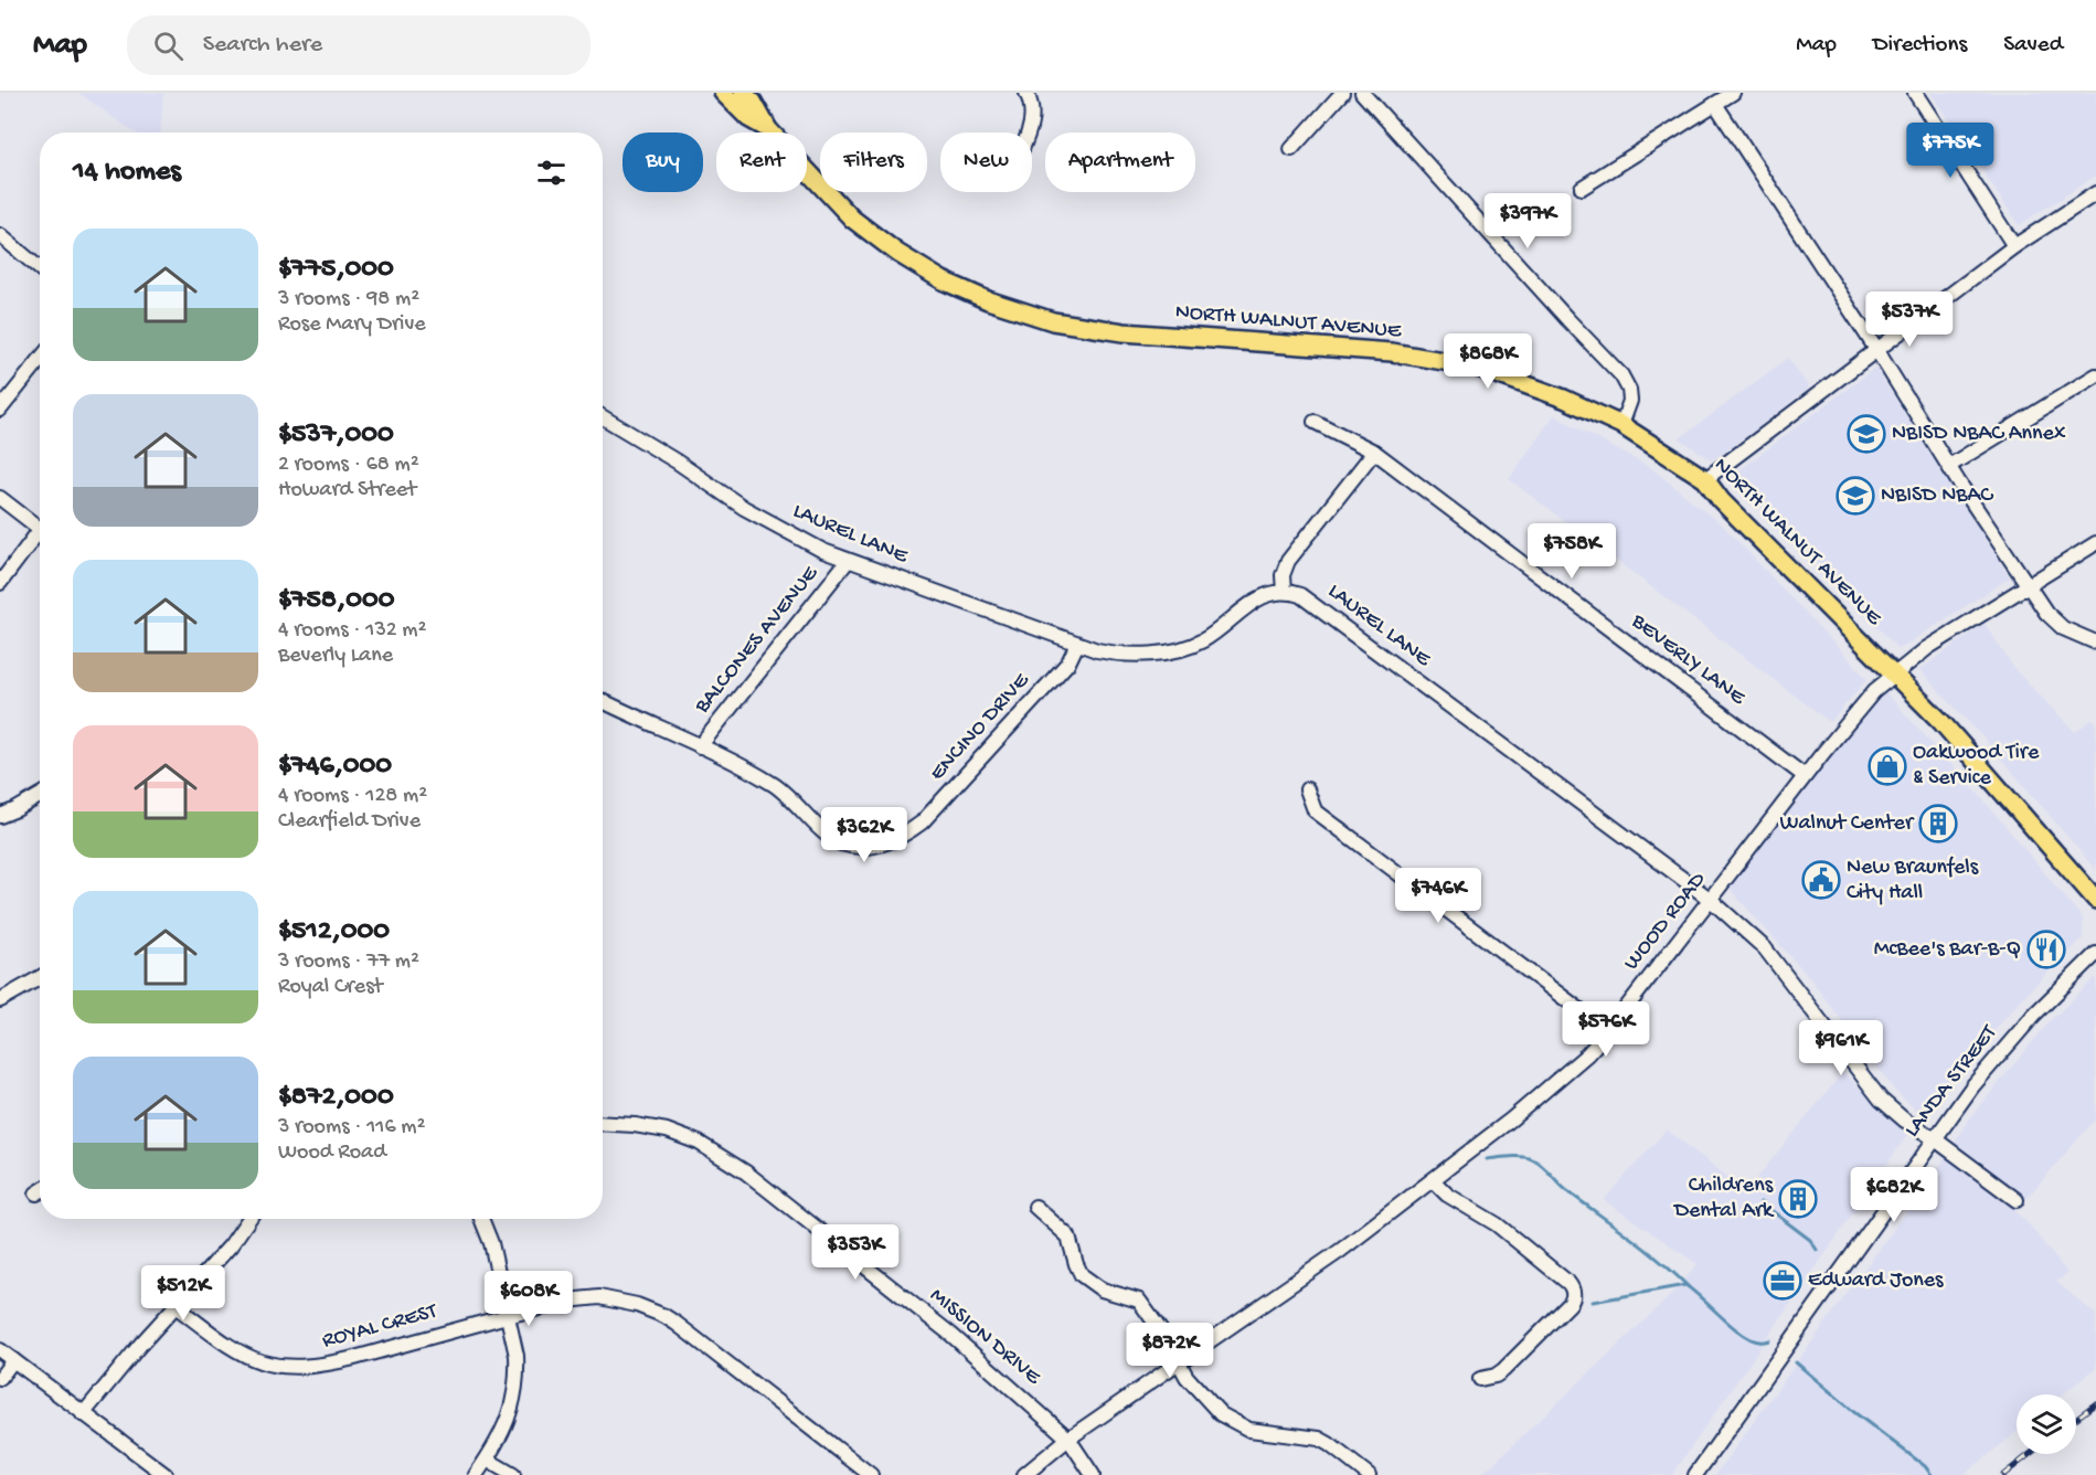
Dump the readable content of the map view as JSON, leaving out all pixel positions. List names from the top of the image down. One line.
{"streets":{"main road":["NORTH WALNUT AVENUE"],"street":["LAUREL LANE","BALCONES AVENUE","BEVERLY LANE","ENCINO DRIVE","WOOD ROAD","LANDA STREET","ROYAL CREST","MISSION DRIVE"]},"crossings":[["NORTH WALNUT AVENUE","WOOD ROAD"],["LAUREL LANE","BALCONES AVENUE"],["LAUREL LANE","ENCINO DRIVE"],["LAUREL LANE","WOOD ROAD"],["LAUREL LANE","LANDA STREET"],["BALCONES AVENUE","ENCINO DRIVE"],["BEVERLY LANE","WOOD ROAD"],["WOOD ROAD","MISSION DRIVE"]],"places":{"school or university":["NBISD NBAC Annex","NBISD NBAC"],"shop":["Oakwood Tire & Service"],"building":["Walnut Center","Childrens Dental Ark"],"public building":["New Braunfels City Hall"],"restaurant":["McBee's Bar-B-Q"],"office":["Edward Jones"]},"page":{"header":"Map","search":"Search here","nav":["Map","Directions","Saved"],"price":["$775K","$397K","$537K","$868K","$758K","$362K","$746K","$576K","$961K","$682K","$353K","$512K","$608K","$872K"],"chip":["Buy","Rent","Filters","New","Apartment"],"heading":"14 homes","list":[{"name":"$775,000","note":"3 rooms · 98 m² · Rose Mary Drive"},{"name":"$537,000","note":"2 rooms · 68 m² · Howard Street"},{"name":"$758,000","note":"4 rooms · 132 m² · Beverly Lane"},{"name":"$746,000","note":"4 rooms · 128 m² · Clearfield Drive"},{"name":"$512,000","note":"3 rooms · 77 m² · Royal Crest"},{"name":"$872,000","note":"3 rooms · 116 m² · Wood Road"}]}}
